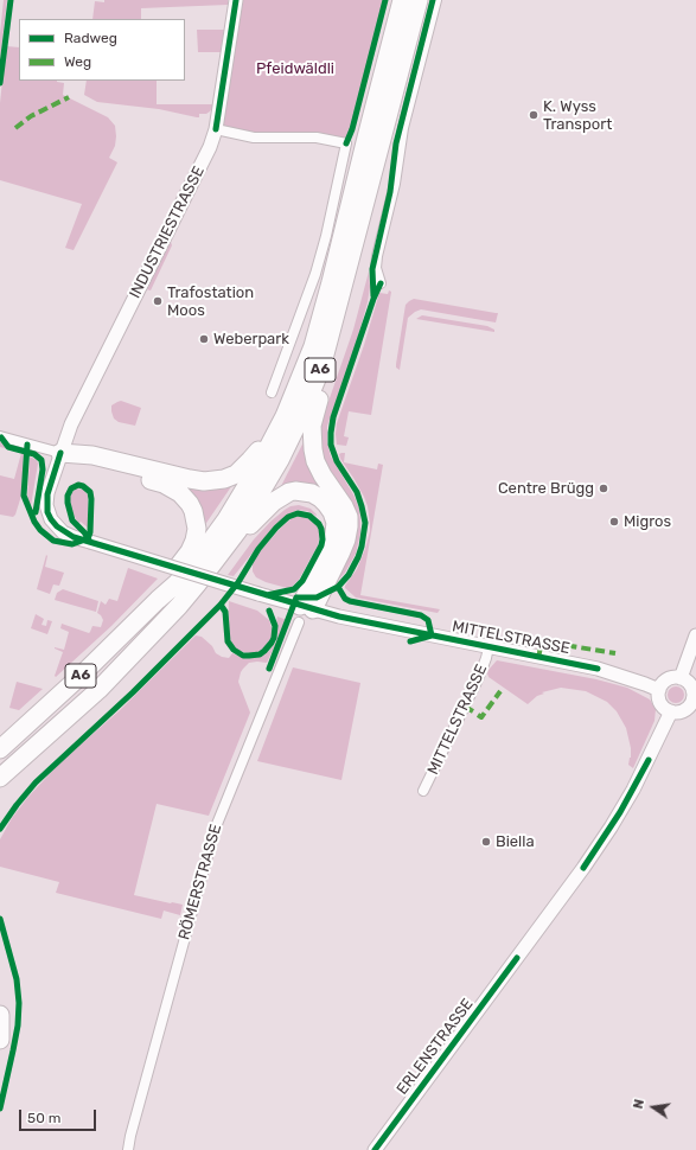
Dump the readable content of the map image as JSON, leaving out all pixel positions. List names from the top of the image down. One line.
{"streets":{"highway":["A6"],"main road":["INDUSTRIESTRASSE","MITTELSTRASSE","ERLENSTRASSE"],"street":["RÖMERSTRASSE"]},"crossings":[["INDUSTRIESTRASSE","MITTELSTRASSE"],["MITTELSTRASSE","RÖMERSTRASSE"],["MITTELSTRASSE","ERLENSTRASSE"]],"parks":["Pfeidwäldli"],"places":["K. Wyss Transport","Trafostation Moos","Weberpark","Centre Brügg","Migros","Biella"],"legend":["Radweg","Weg"],"scale_bar":"50 m","north":"left"}
